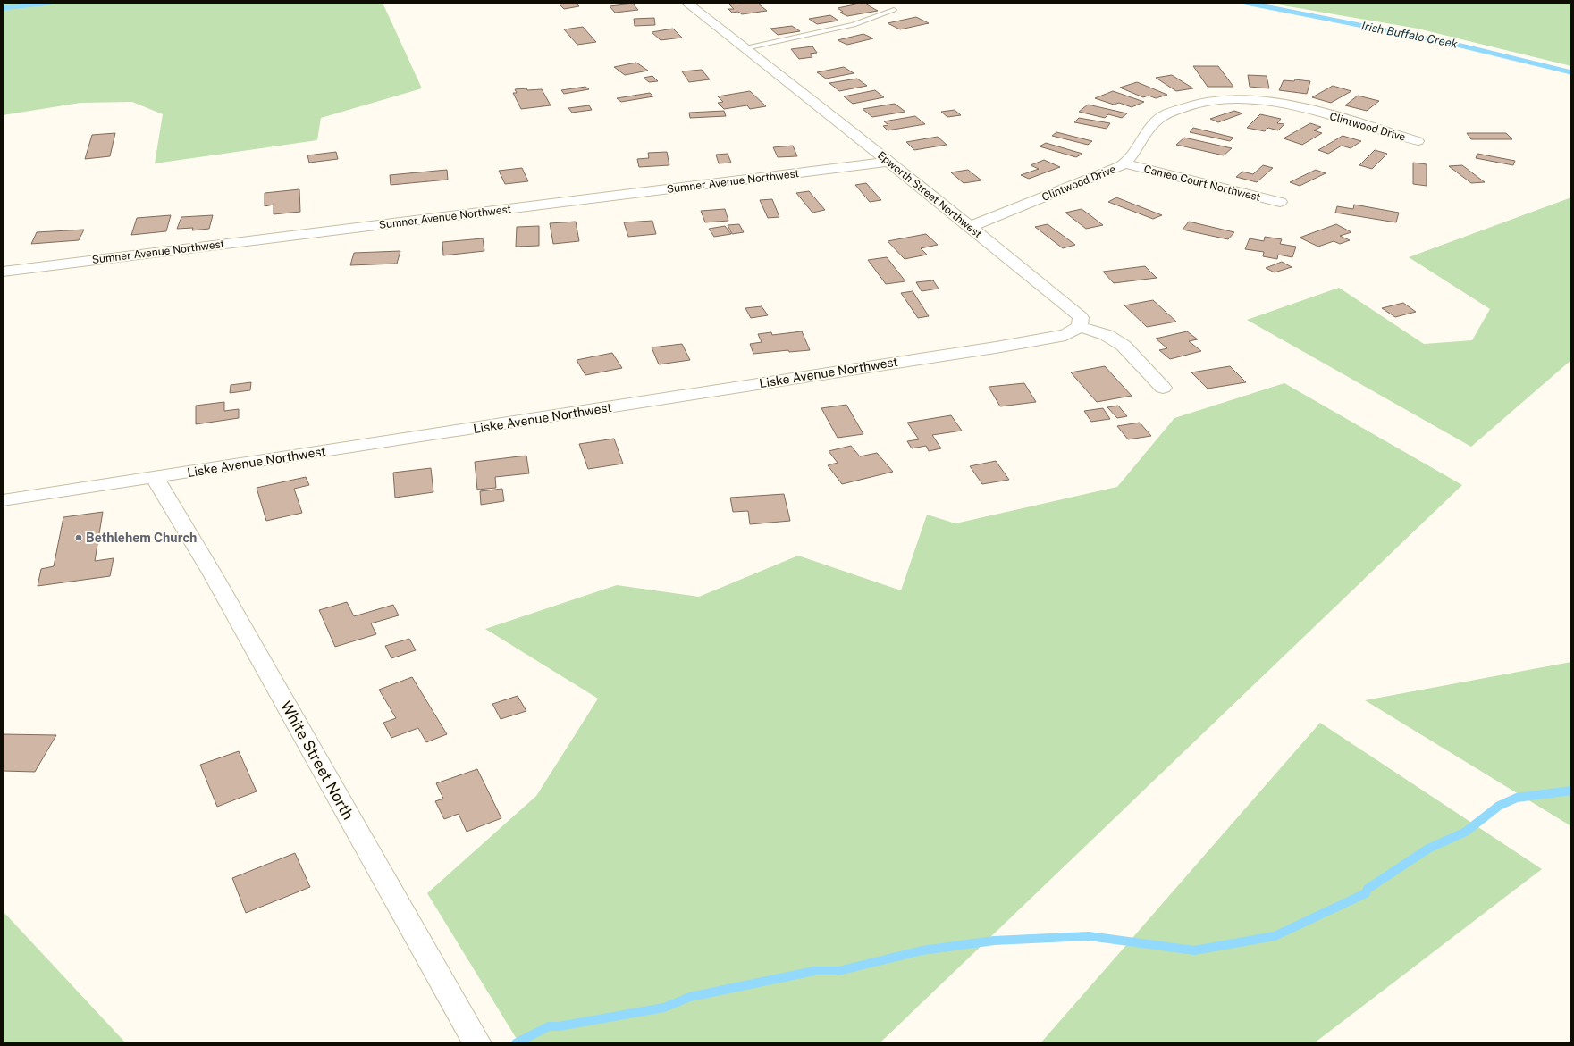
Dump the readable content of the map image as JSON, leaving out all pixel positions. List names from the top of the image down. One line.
{"streets":{"street":["Clintwood Drive","Sumner Avenue Northwest","Cameo Court Northwest","Epworth Street Northwest","Liske Avenue Northwest","White Street North"]},"crossings":[["Clintwood Drive","Cameo Court Northwest"],["Clintwood Drive","Epworth Street Northwest"],["Sumner Avenue Northwest","Epworth Street Northwest"],["Epworth Street Northwest","Liske Avenue Northwest"],["Liske Avenue Northwest","White Street North"]],"water":["Irish Buffalo Creek"],"places":["Bethlehem Church"]}
